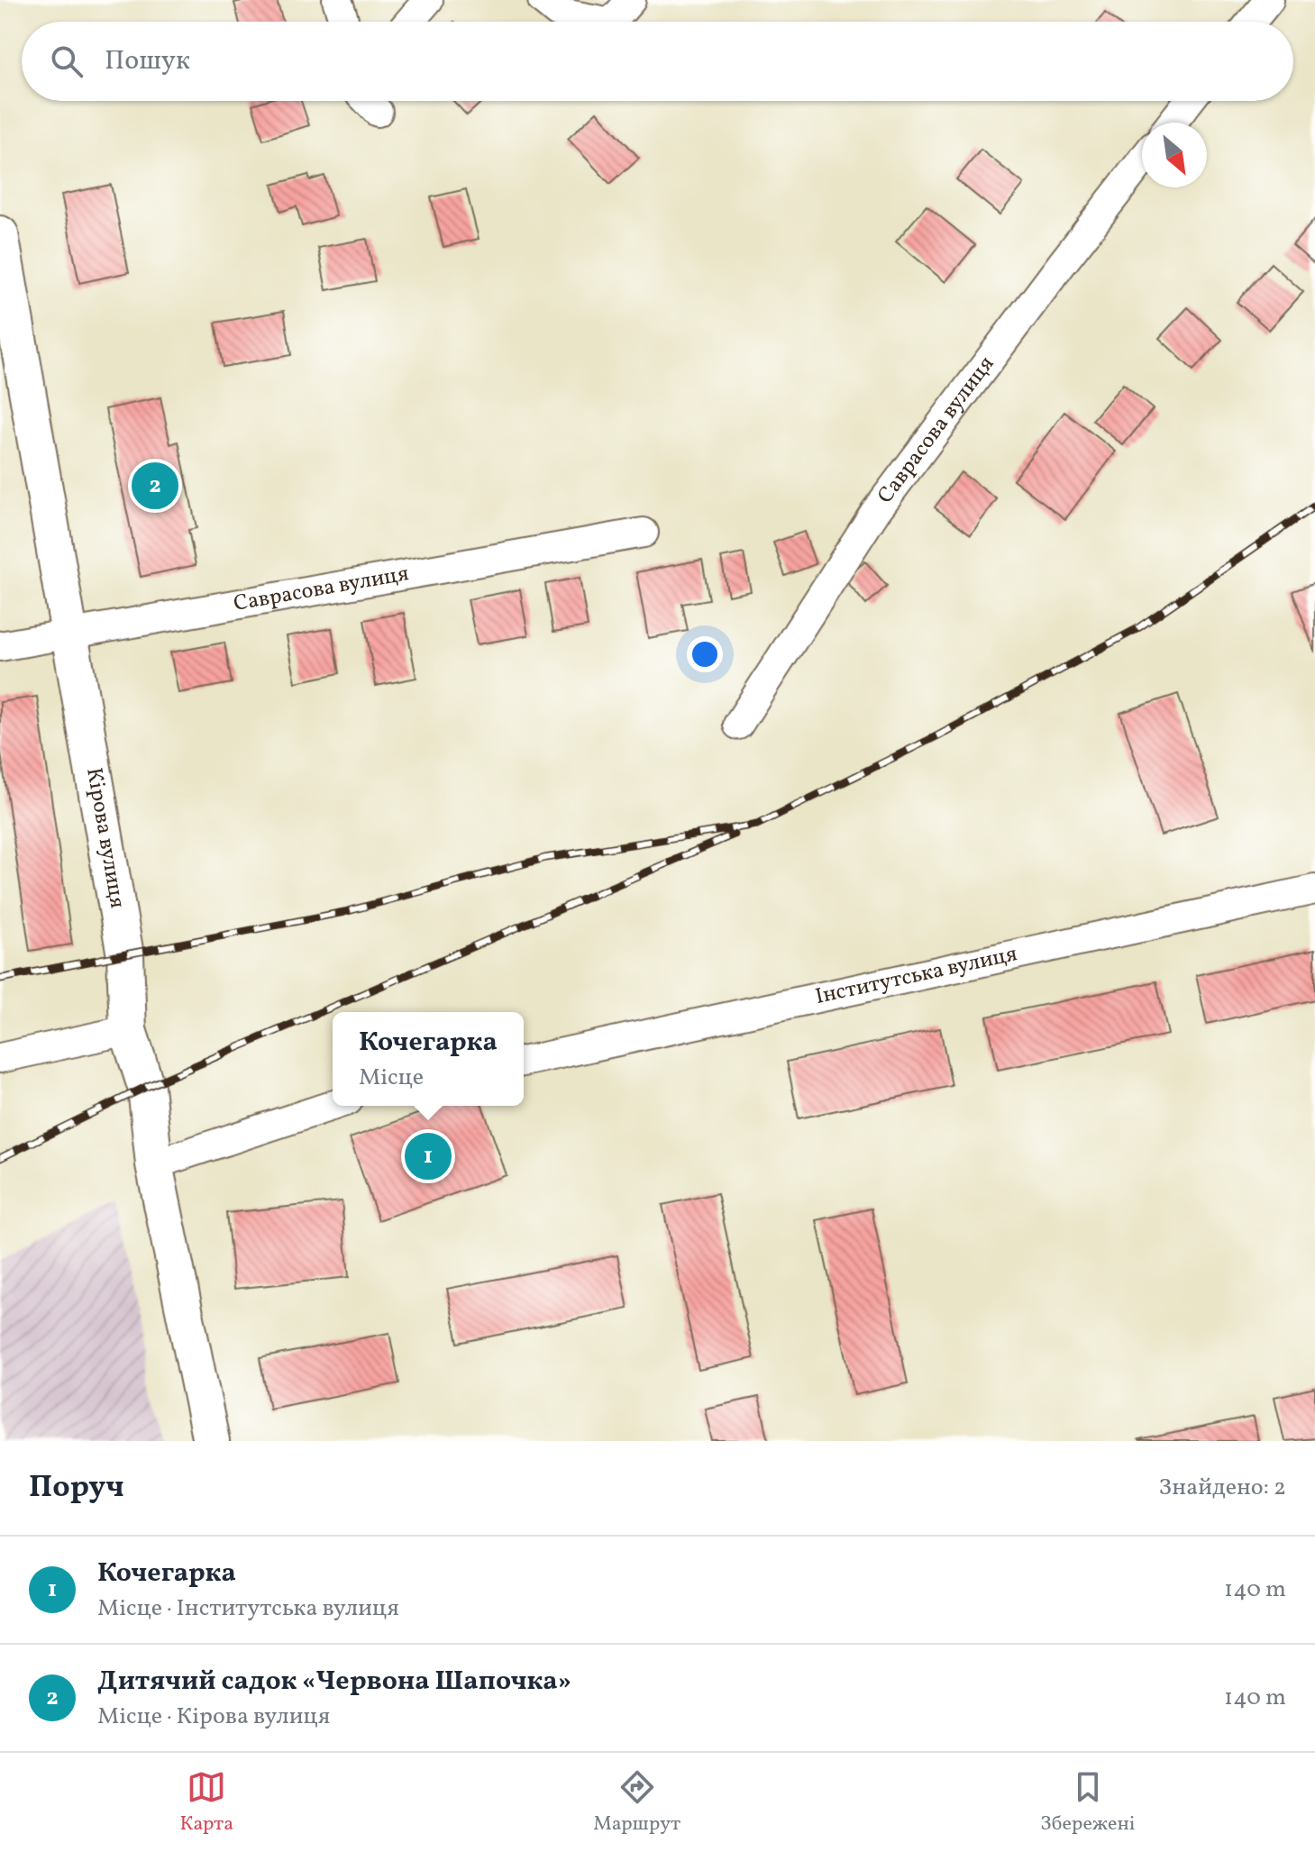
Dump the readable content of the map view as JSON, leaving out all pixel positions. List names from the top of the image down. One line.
{"streets":{"main road":["Кірова вулиця"],"street":["Саврасова вулиця","Інститутська вулиця"]},"crossings":[["Саврасова вулиця","Кірова вулиця"]],"north":"bottom right","page":{"search":"Пошук","pins":["2","1"],"popup":["Кочегарка","Місце"],"heading":["Поруч","Знайдено: 2"],"list":[{"mark":"1","name":"Кочегарка","note":"Місце · Інститутська вулиця","value":"140 m"},{"mark":"2","name":"Дитячий садок «Червона Шапочка»","note":"Місце · Кірова вулиця","value":"140 m"}],"nav":["Карта","Маршрут","Збережені"]}}
